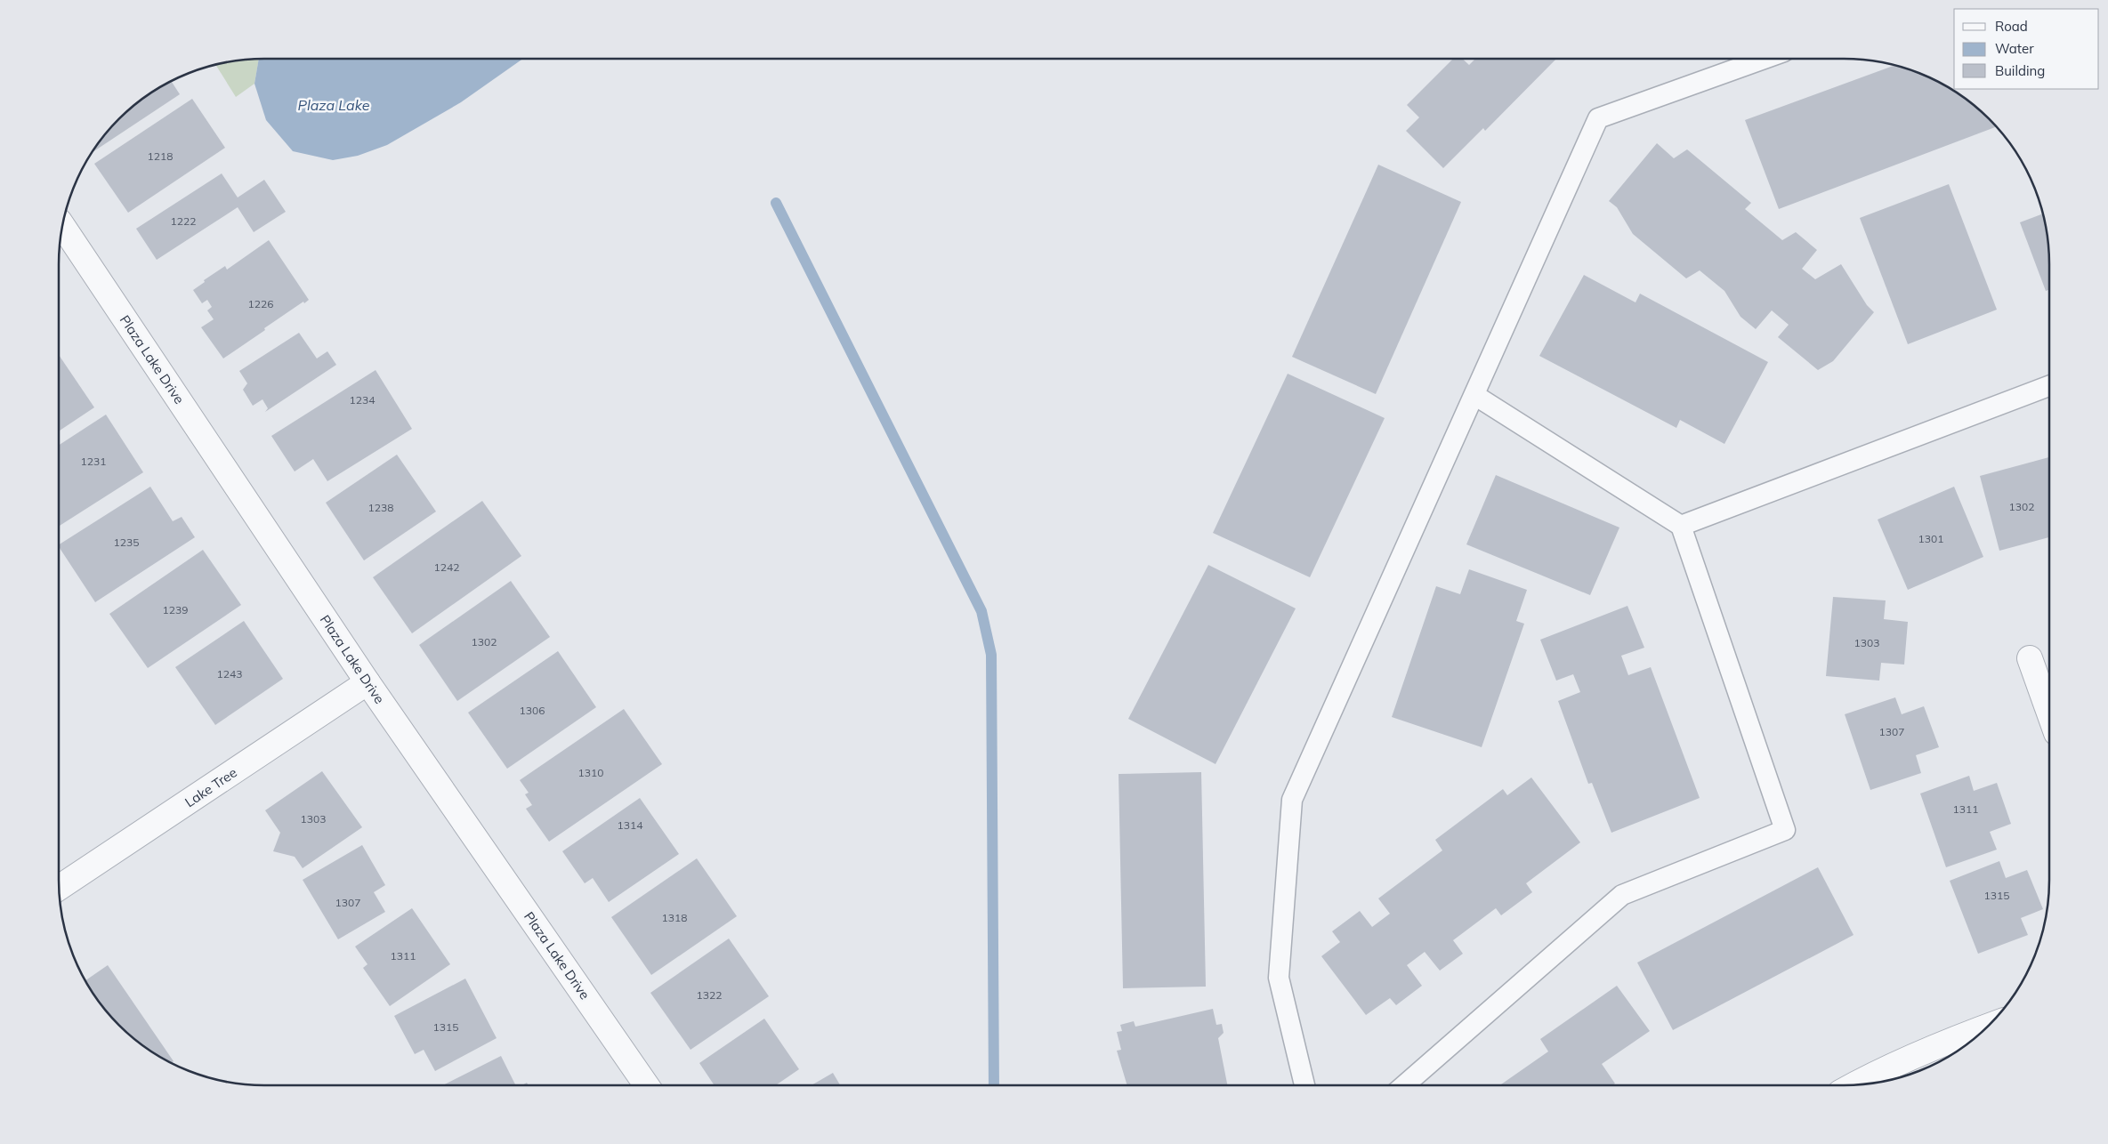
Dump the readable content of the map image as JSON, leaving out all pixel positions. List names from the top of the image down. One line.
{"streets":{"street":["Plaza Lake Drive","Lake Tree"]},"crossings":[["Plaza Lake Drive","Lake Tree"]],"water":["Plaza Lake"],"house_numbers":["1218","1222","1226","1234","1231","1302","1238","1301","1235","1242","1239","1302","1303","1243","1306","1307","1310","1311","1303","1314","1315","1307","1318","1311","1322","1315"],"legend":["Road","Water","Building"]}
